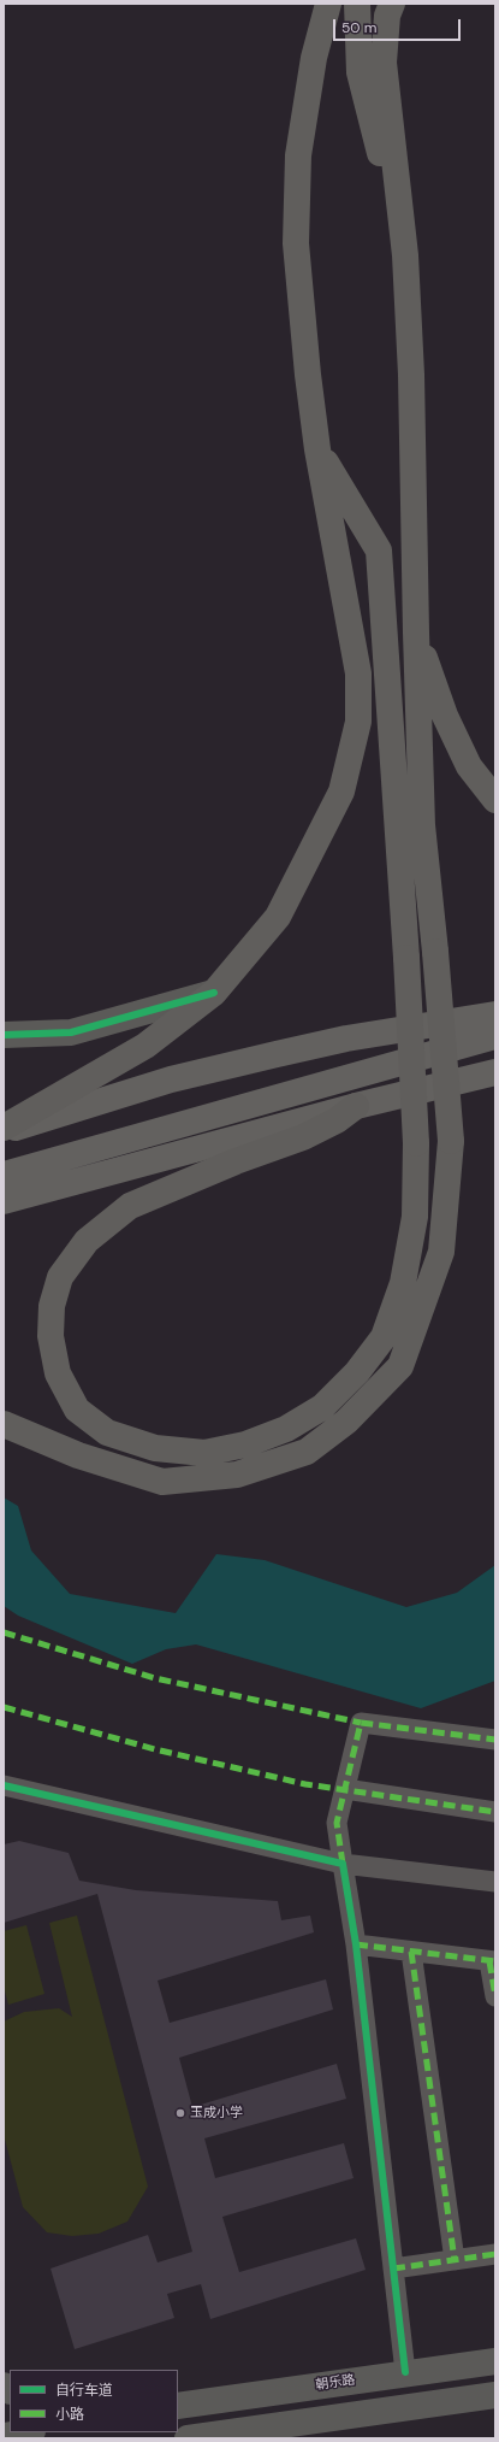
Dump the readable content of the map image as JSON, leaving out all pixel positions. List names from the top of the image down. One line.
{"streets":{"street":["朝乐路"]},"places":["玉成小学"],"legend":["自行车道","小路"],"scale_bar":"50 m"}
